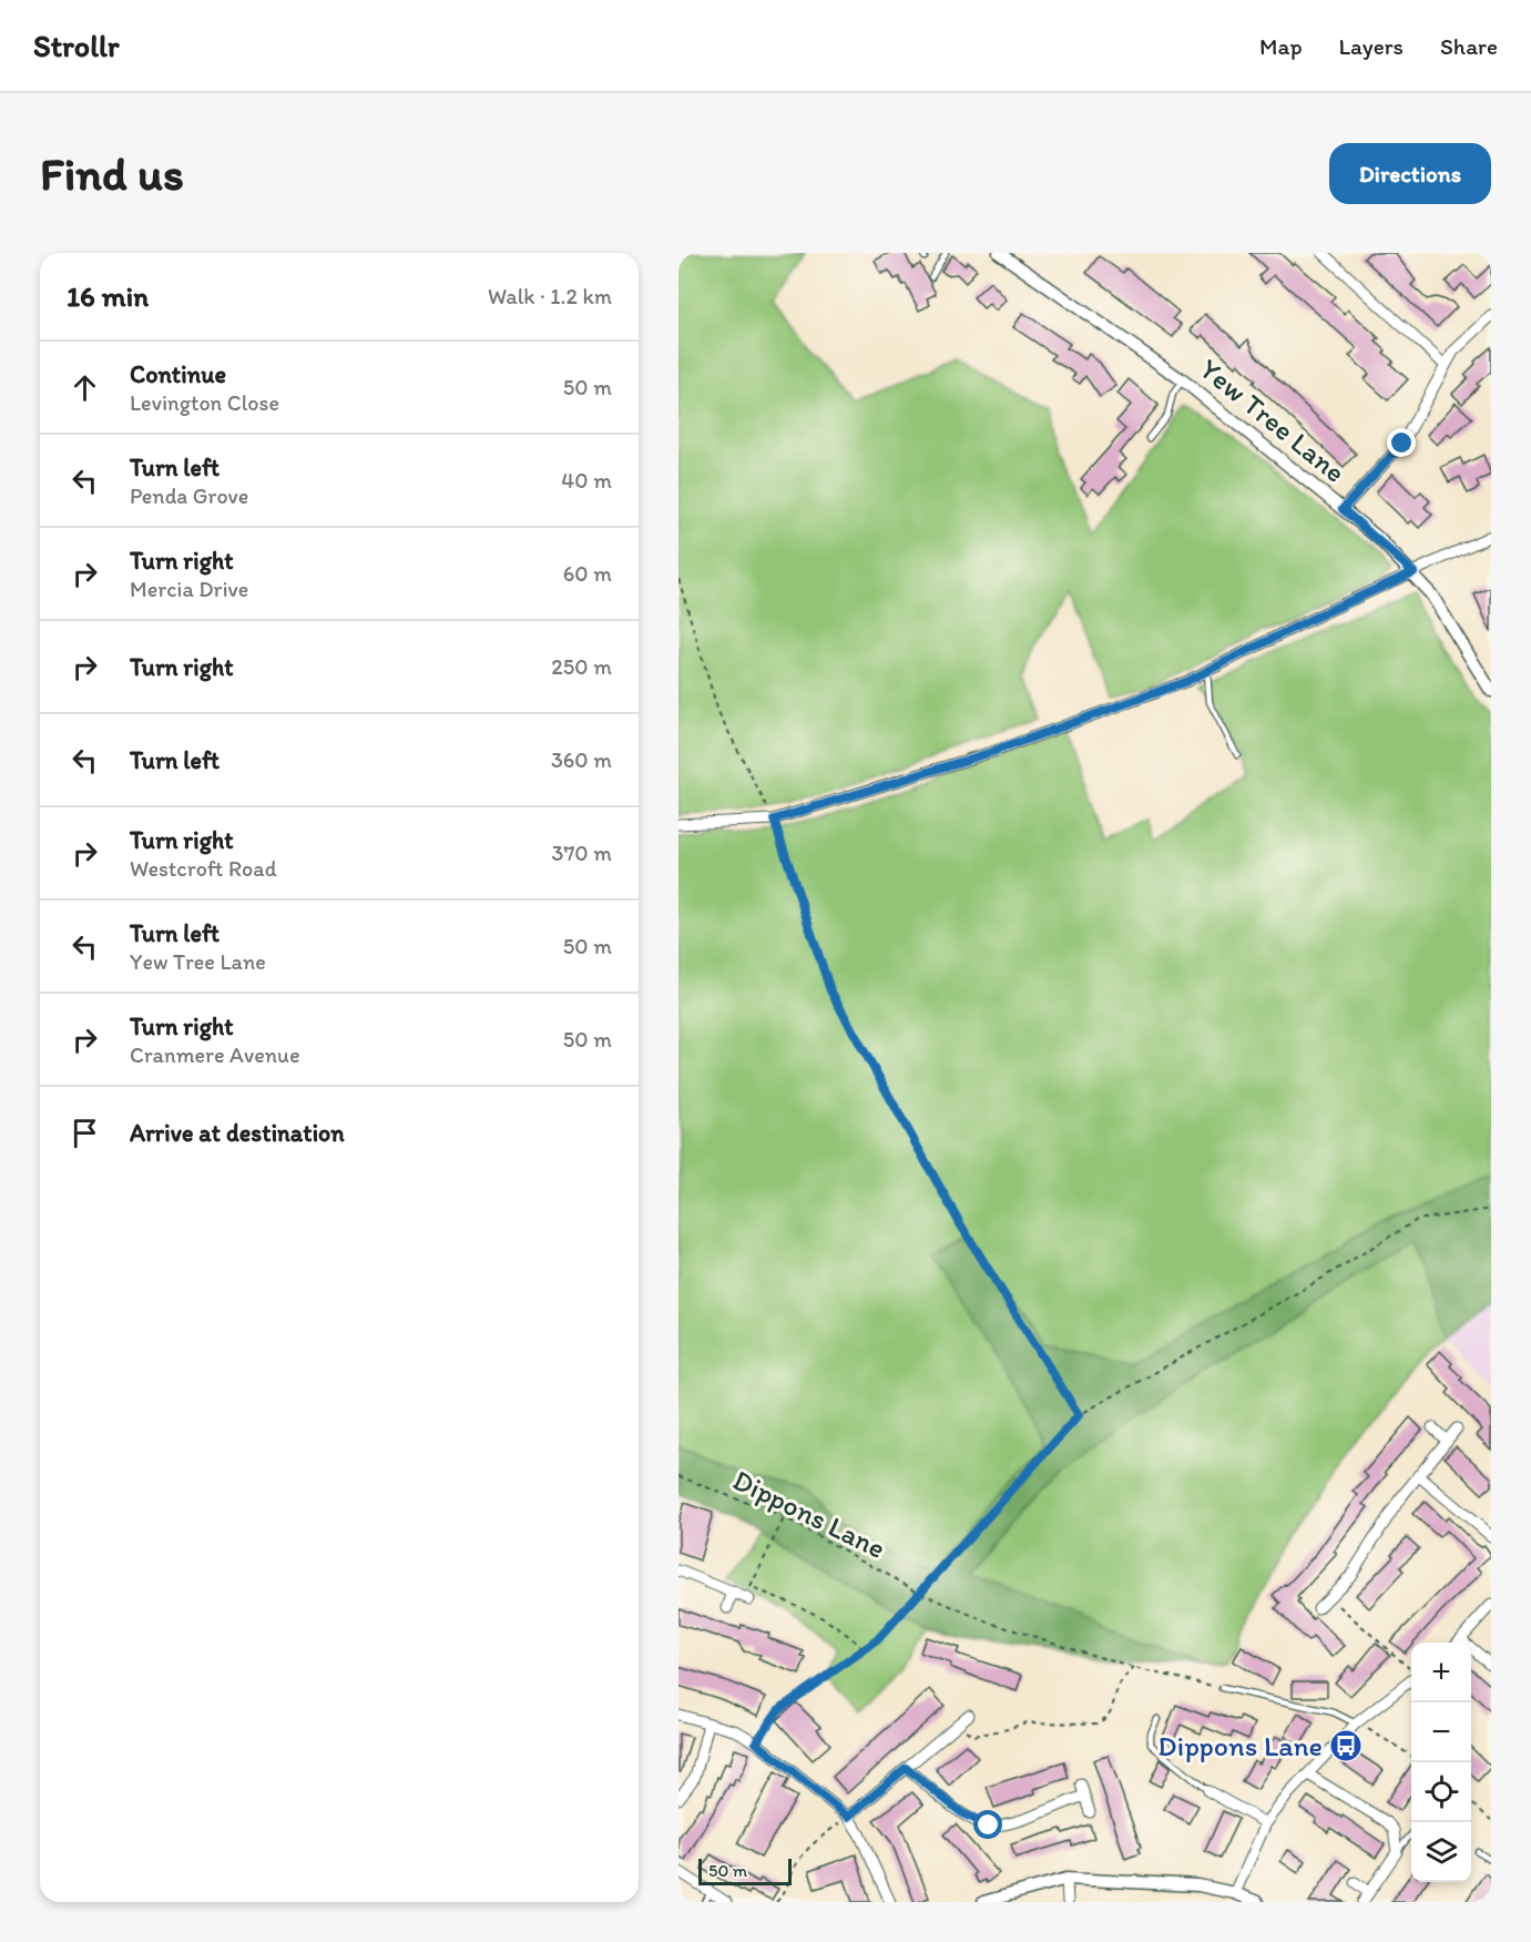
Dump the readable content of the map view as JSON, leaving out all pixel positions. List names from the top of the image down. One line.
{"streets":{"street":["Yew Tree Lane"],"path":["Dippons Lane"]},"places":{"bus stop":["Dippons Lane"]},"scale_bar":"50 m","page":{"header":"Strollr","nav":["Map","Layers","Share"],"buttons":"Directions","title":"Find us","heading":["16 min","Walk · 1.2 km"],"list":[["Continue","Levington Close","50 m"],["Turn left","Penda Grove","40 m"],["Turn right","Mercia Drive","60 m"],["Turn right","250 m"],["Turn left","360 m"],["Turn right","Westcroft Road","370 m"],["Turn left","Yew Tree Lane","50 m"],["Turn right","Cranmere Avenue","50 m"],"Arrive at destination"],"map_buttons":["+","−"],"scale":"50 m"}}
